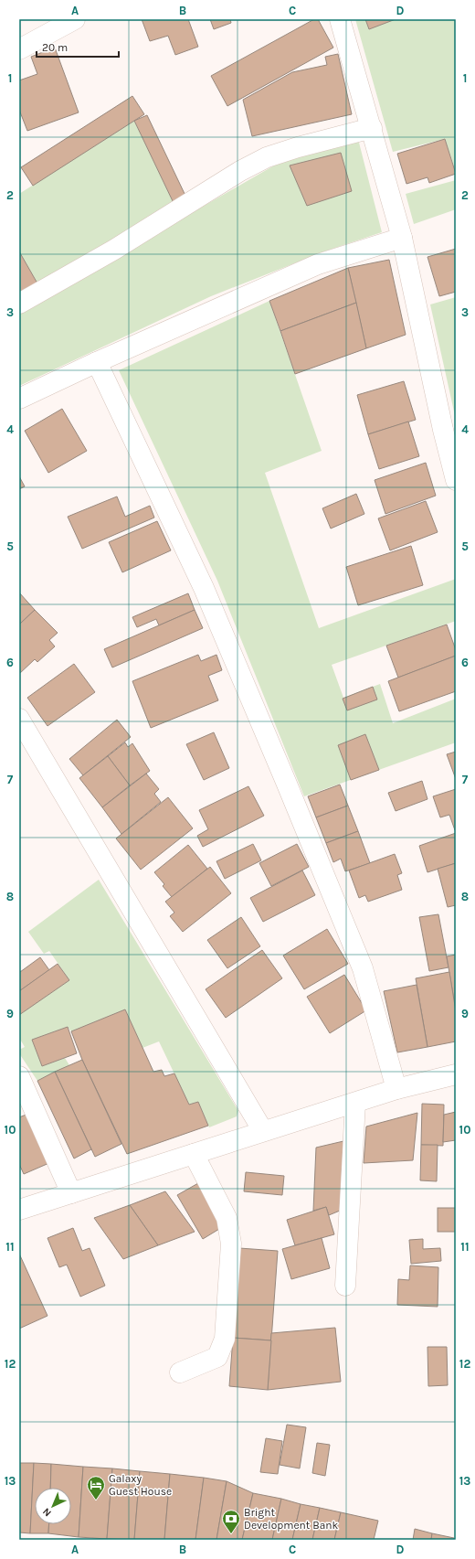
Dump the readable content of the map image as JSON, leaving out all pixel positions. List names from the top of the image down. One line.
{"places":{"hotel":["Galaxy Guest House"],"bank":["Bright Development Bank"]},"scale_bar":"20 m","north":"bottom left","grid":{"columns":["A","B","C","D"],"rows":["1","2","3","4","5","6","7","8","9","10","11","12","13"]}}
